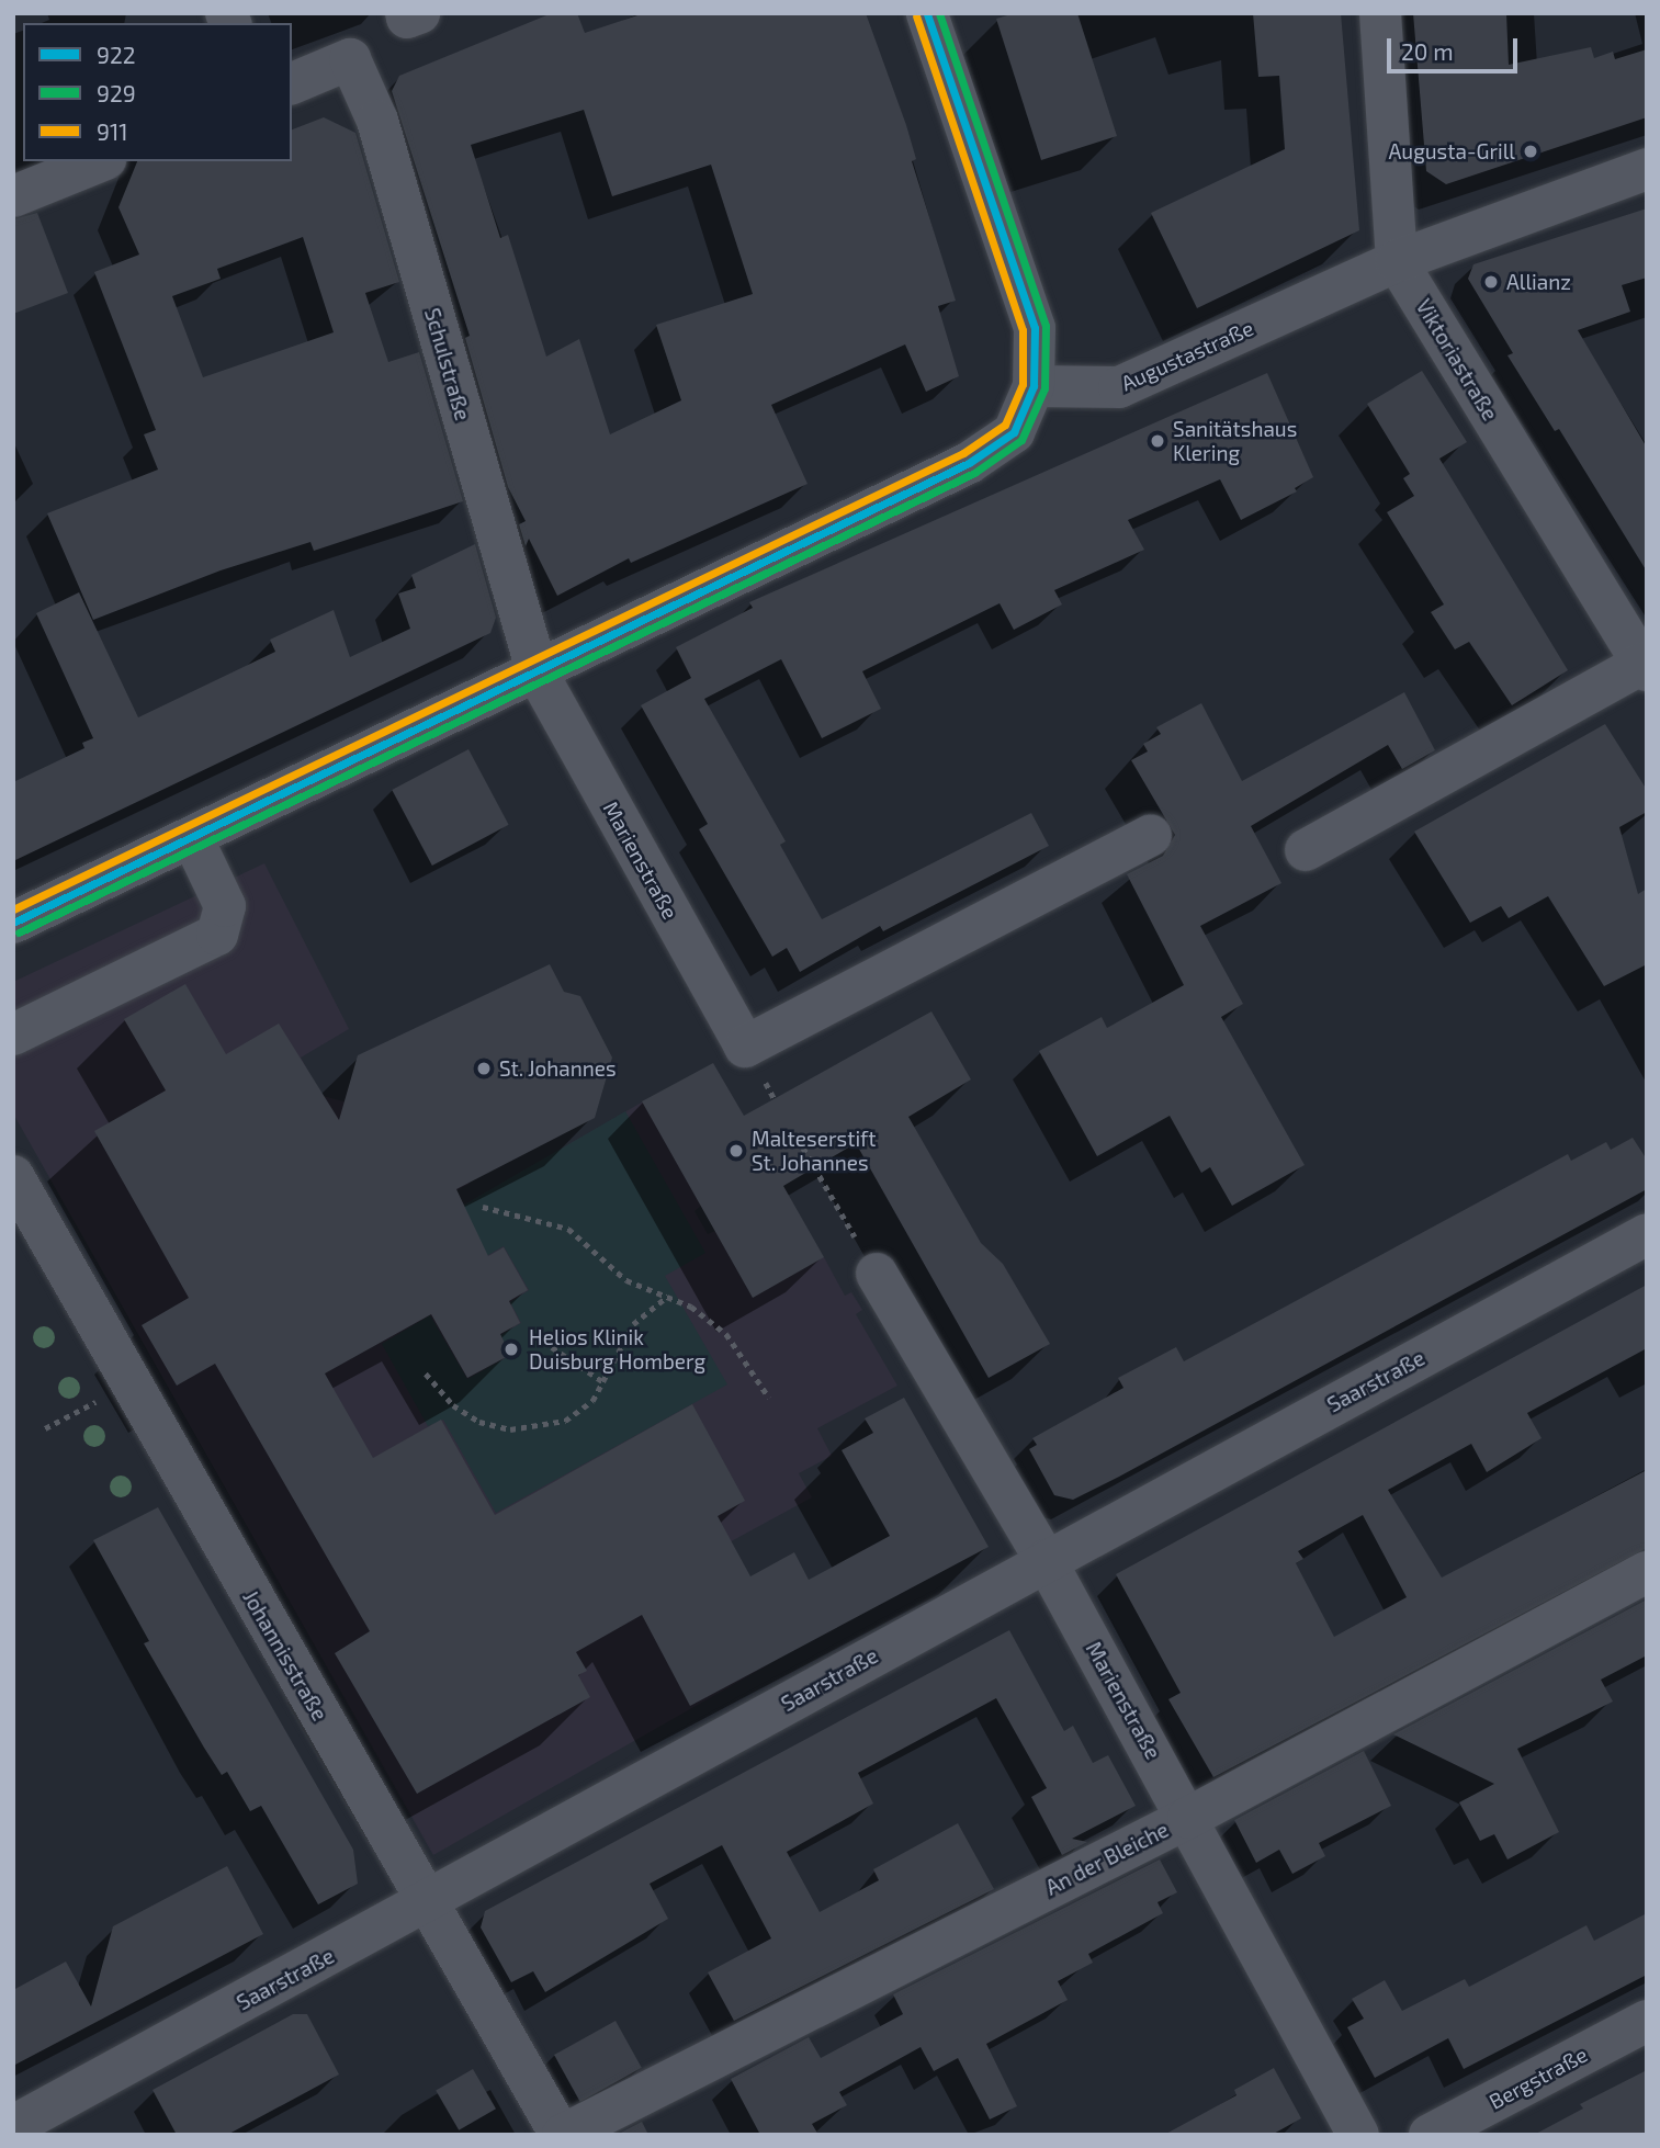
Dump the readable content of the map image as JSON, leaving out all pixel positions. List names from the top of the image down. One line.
{"streets":{"street":["Augustastraße","Viktoriastraße","Schulstraße","Marienstraße","Saarstraße","Johannisstraße","An der Bleiche","Bergstraße"]},"crossings":[["Augustastraße","Viktoriastraße"],["Schulstraße","Marienstraße"],["Marienstraße","Saarstraße"],["Marienstraße","An der Bleiche"],["Saarstraße","Johannisstraße"],["Johannisstraße","An der Bleiche"]],"places":["Augusta-Grill","Allianz","Sanitätshaus Klering","St. Johannes","Malteserstift St. Johannes","Helios Klinik Duisburg Homberg"],"lines":["transit line 922","transit line 929","transit line 911"],"legend":["922","929","911"],"scale_bar":"20 m"}
